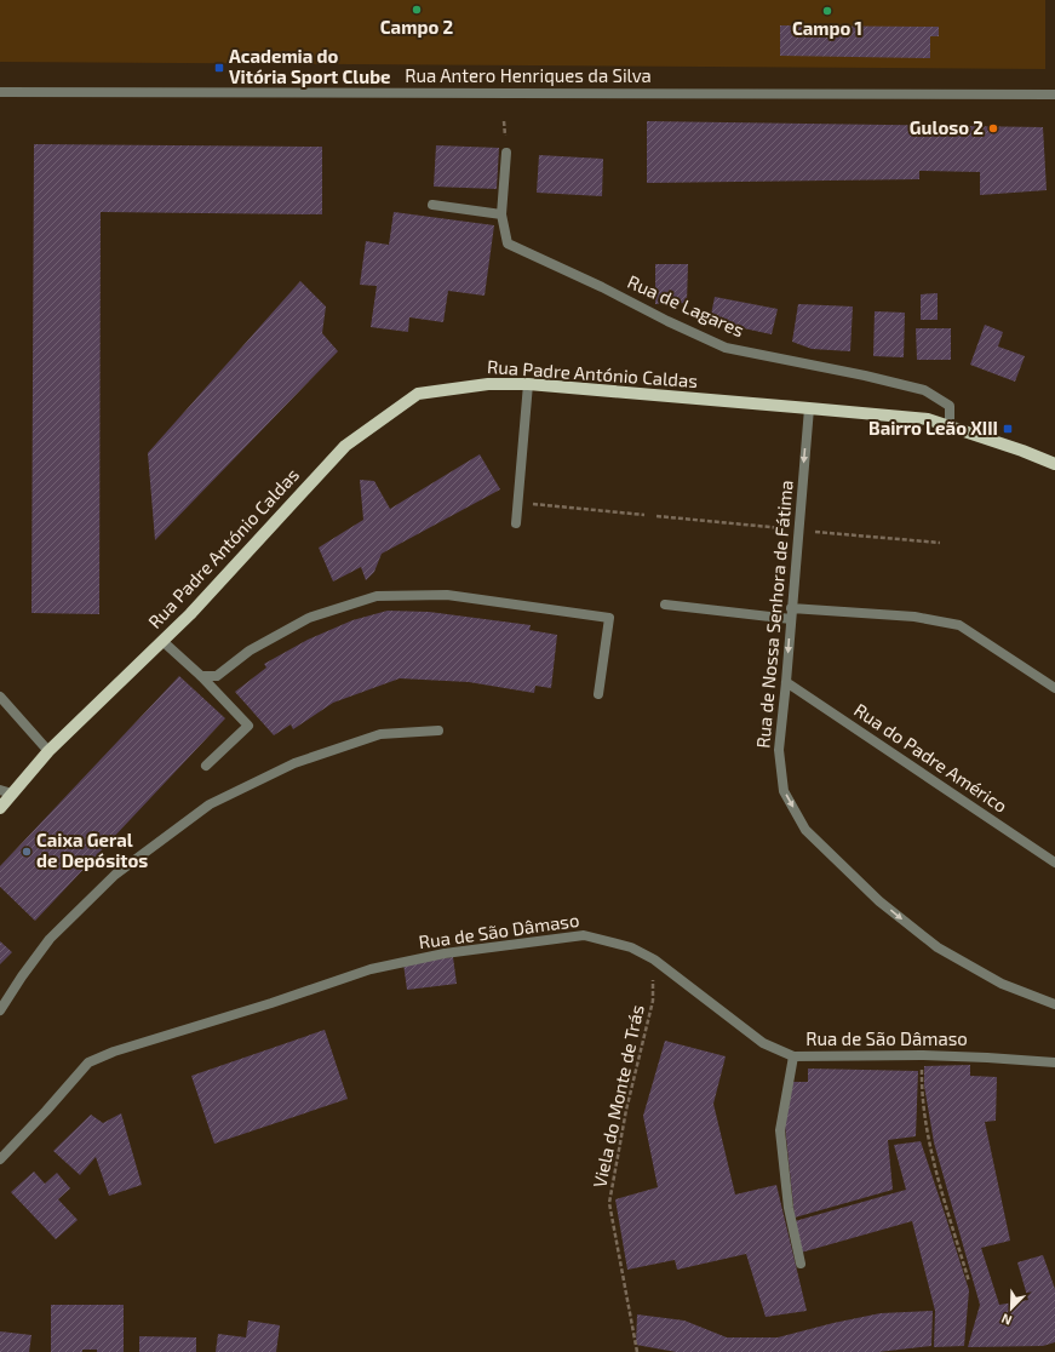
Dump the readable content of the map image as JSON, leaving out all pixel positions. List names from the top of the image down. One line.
{"streets":{"main road":["Rua Padre António Caldas"],"street":["Rua Antero Henriques da Silva","Rua de Lagares","Rua de Nossa Senhora de Fátima","Rua do Padre Américo","Rua de São Dâmaso"],"path":["Viela do Monte de Trás"]},"crossings":[["Rua de Lagares","Rua Padre António Caldas"],["Rua Padre António Caldas","Rua de Nossa Senhora de Fátima"],["Rua de Nossa Senhora de Fátima","Rua do Padre Américo"],["Rua de São Dâmaso","Viela do Monte de Trás"]],"one_way":["Rua de Nossa Senhora de Fátima"],"places":{"other":["Campo 2","Campo 1","Guloso 2","Caixa Geral de Depósitos"],"transit":["Academia do Vitória Sport Clube","Bairro Leão XIII"]},"north":"bottom left"}
